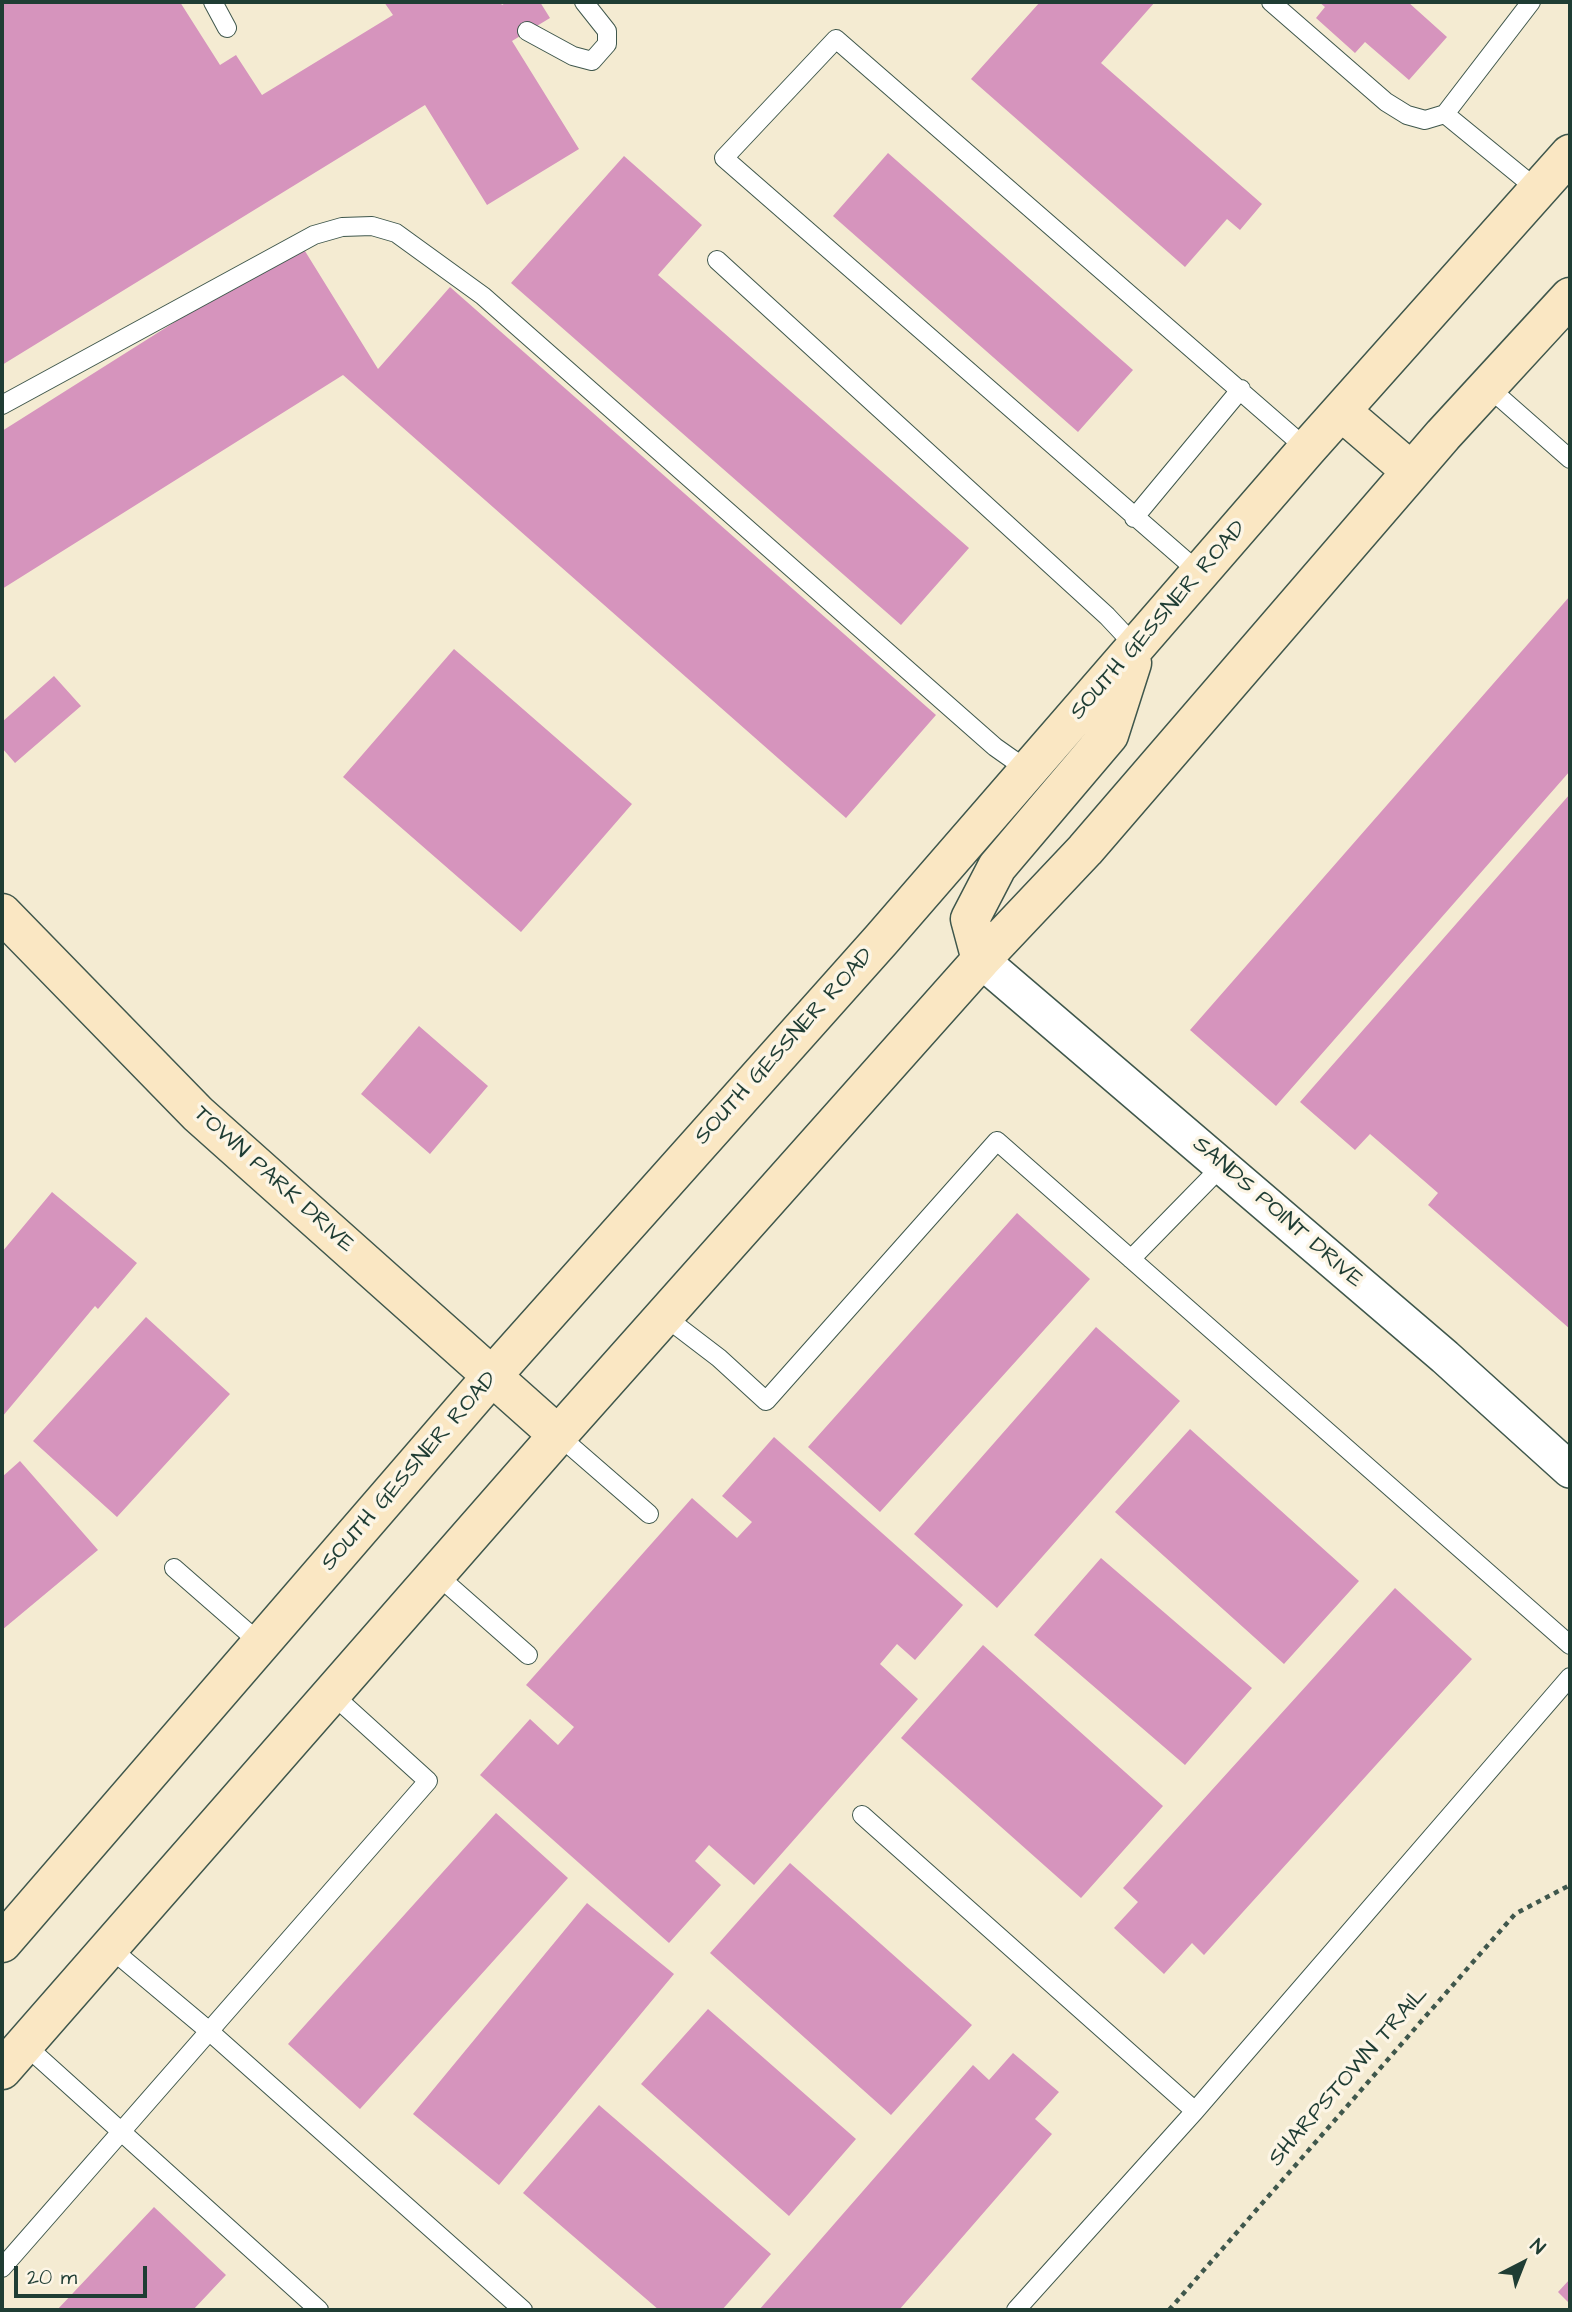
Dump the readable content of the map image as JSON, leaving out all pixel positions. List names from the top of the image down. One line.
{"streets":{"main road":["SOUTH GESSNER ROAD","TOWN PARK DRIVE"],"street":["SANDS POINT DRIVE"],"path":["SHARPSTOWN TRAIL"]},"crossings":[["SOUTH GESSNER ROAD","TOWN PARK DRIVE"]],"scale_bar":"20 m","north":"top right"}
